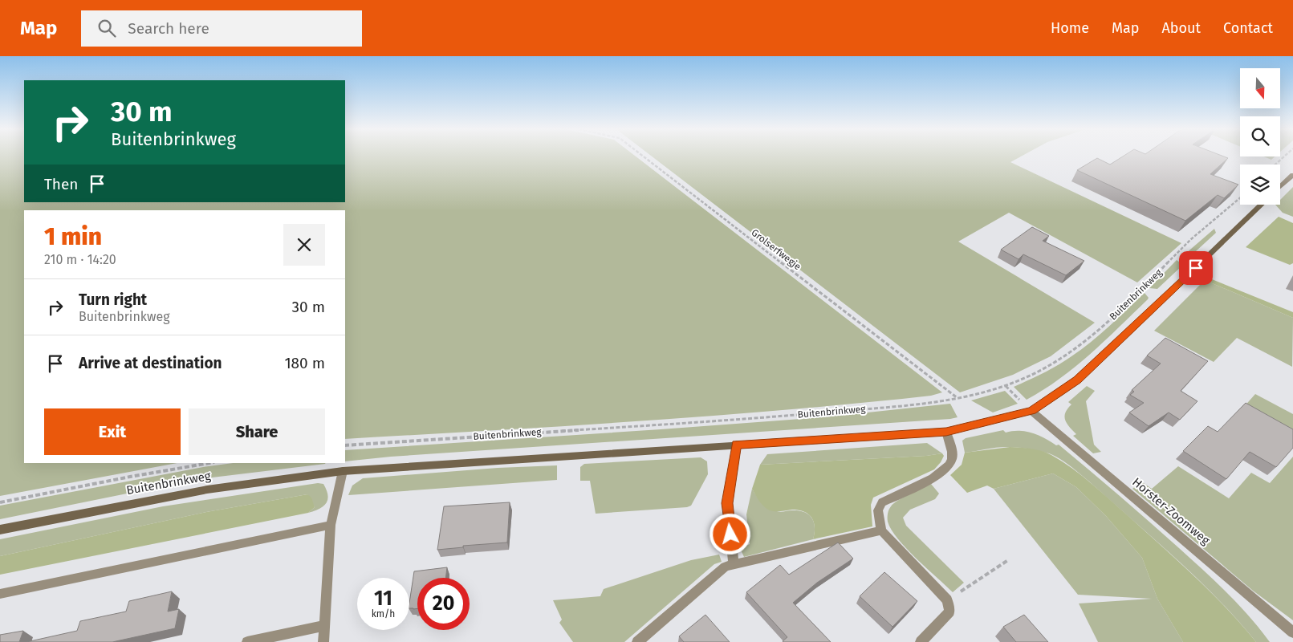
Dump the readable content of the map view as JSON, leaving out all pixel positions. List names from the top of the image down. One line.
{"streets":{"main road":["Buitenbrinkweg"],"street":["Horster-Zoomweg"],"path":["Grolserfwegje"]},"crossings":[["Grolserfwegje","Buitenbrinkweg"],["Buitenbrinkweg","Horster-Zoomweg"]],"north":"bottom","page":{"header":"Map","search":"Search here","nav":["Home","Map","About","Contact"],"turn":["30 m","Buitenbrinkweg"],"then":"Then","heading":["1 min","210 m · 14:20"],"list":[{"name":"Turn right","note":"Buitenbrinkweg","value":"30 m"},{"name":"Arrive at destination","value":"180 m"}],"buttons":["Exit","Share"],"speed":"11 km/h","limit":"20"}}
